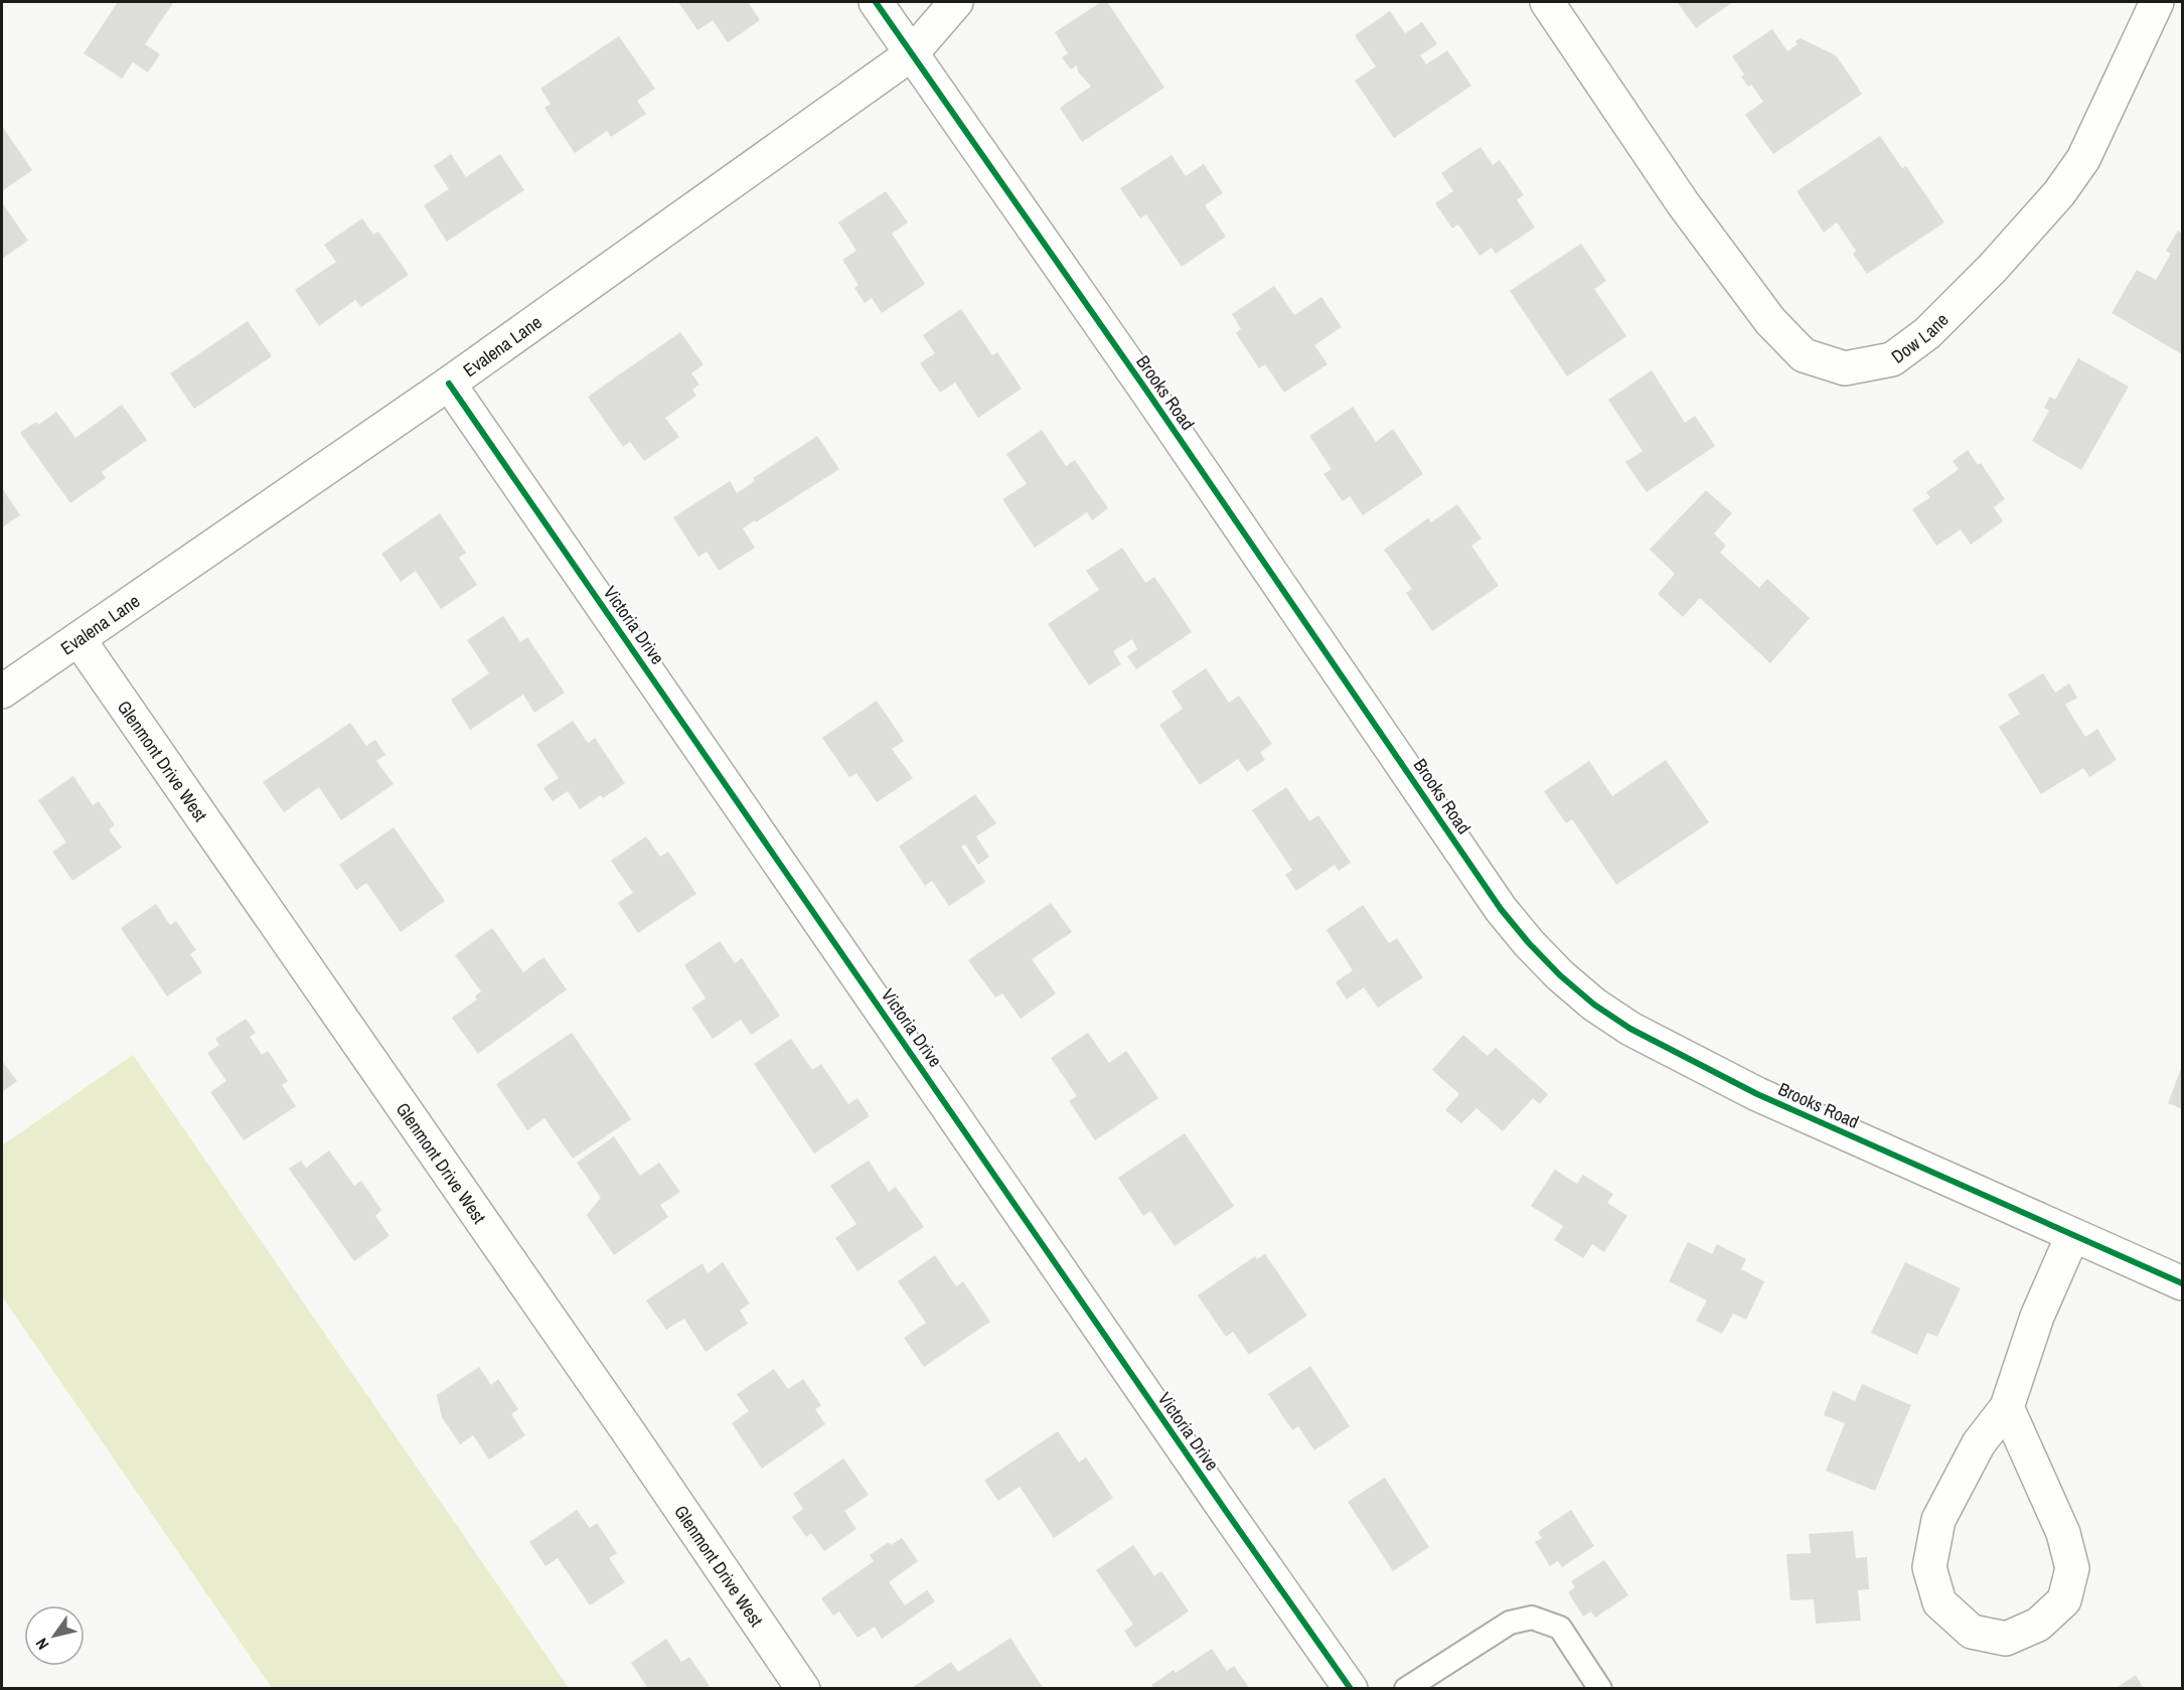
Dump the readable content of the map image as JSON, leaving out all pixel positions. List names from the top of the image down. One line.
{"streets":{"street":["Dow Lane","Evalena Lane","Brooks Road","Victoria Drive","Glenmont Drive West"]},"crossings":[["Evalena Lane","Brooks Road"],["Evalena Lane","Victoria Drive"],["Evalena Lane","Glenmont Drive West"]],"north":"bottom left"}
